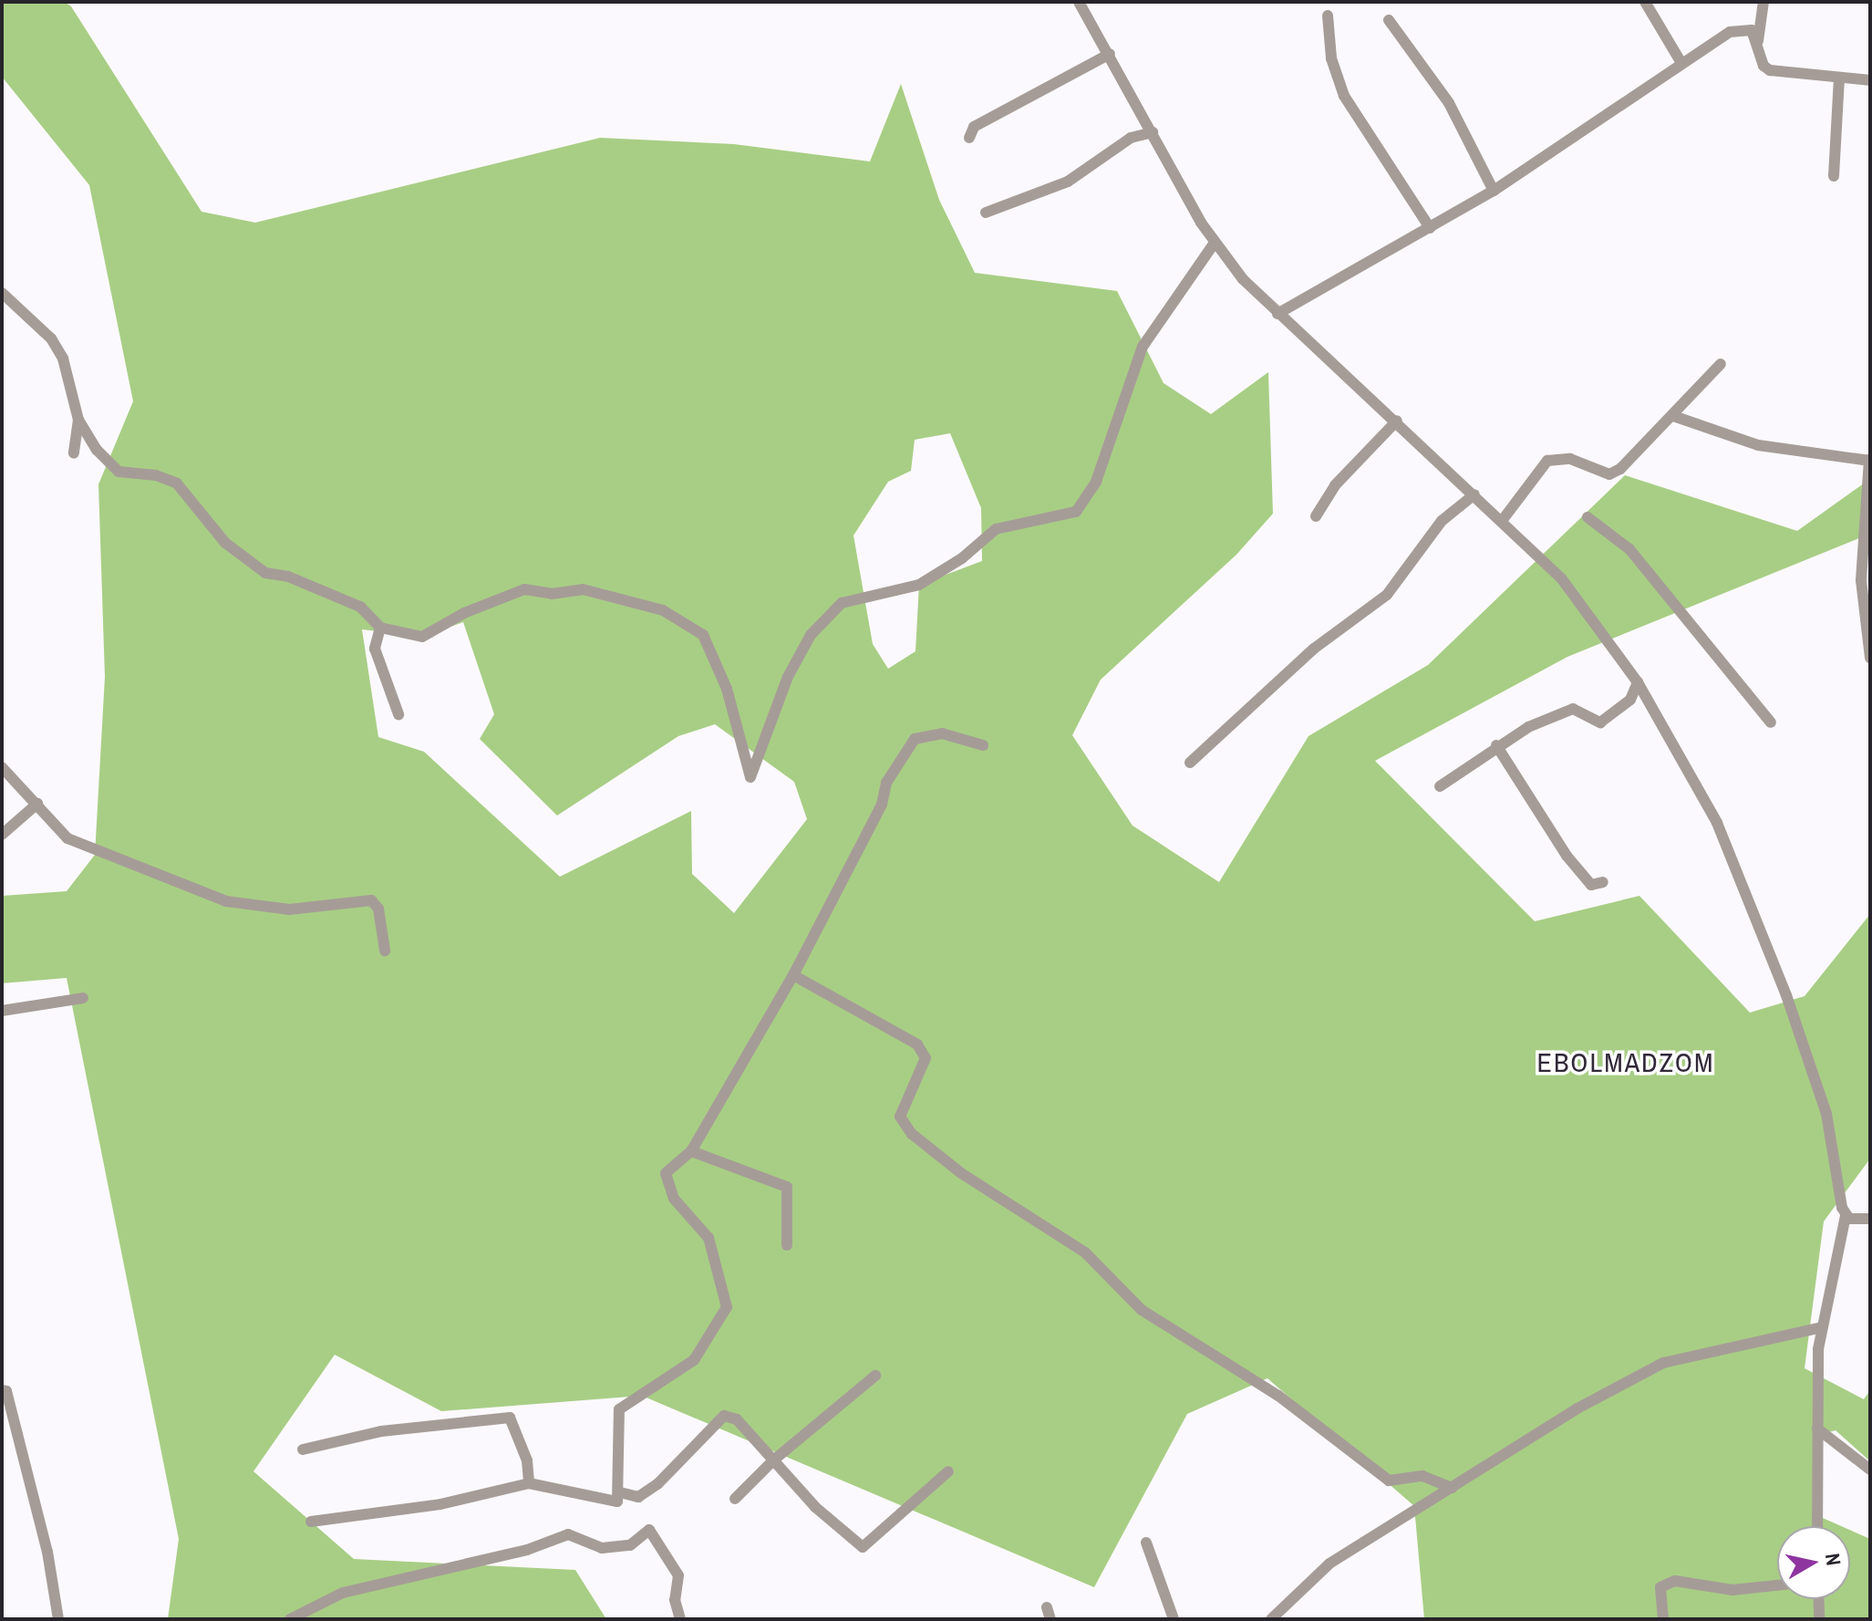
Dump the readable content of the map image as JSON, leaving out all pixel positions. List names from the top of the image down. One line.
{"districts":["EBOLMADZOM"],"north":"right"}
